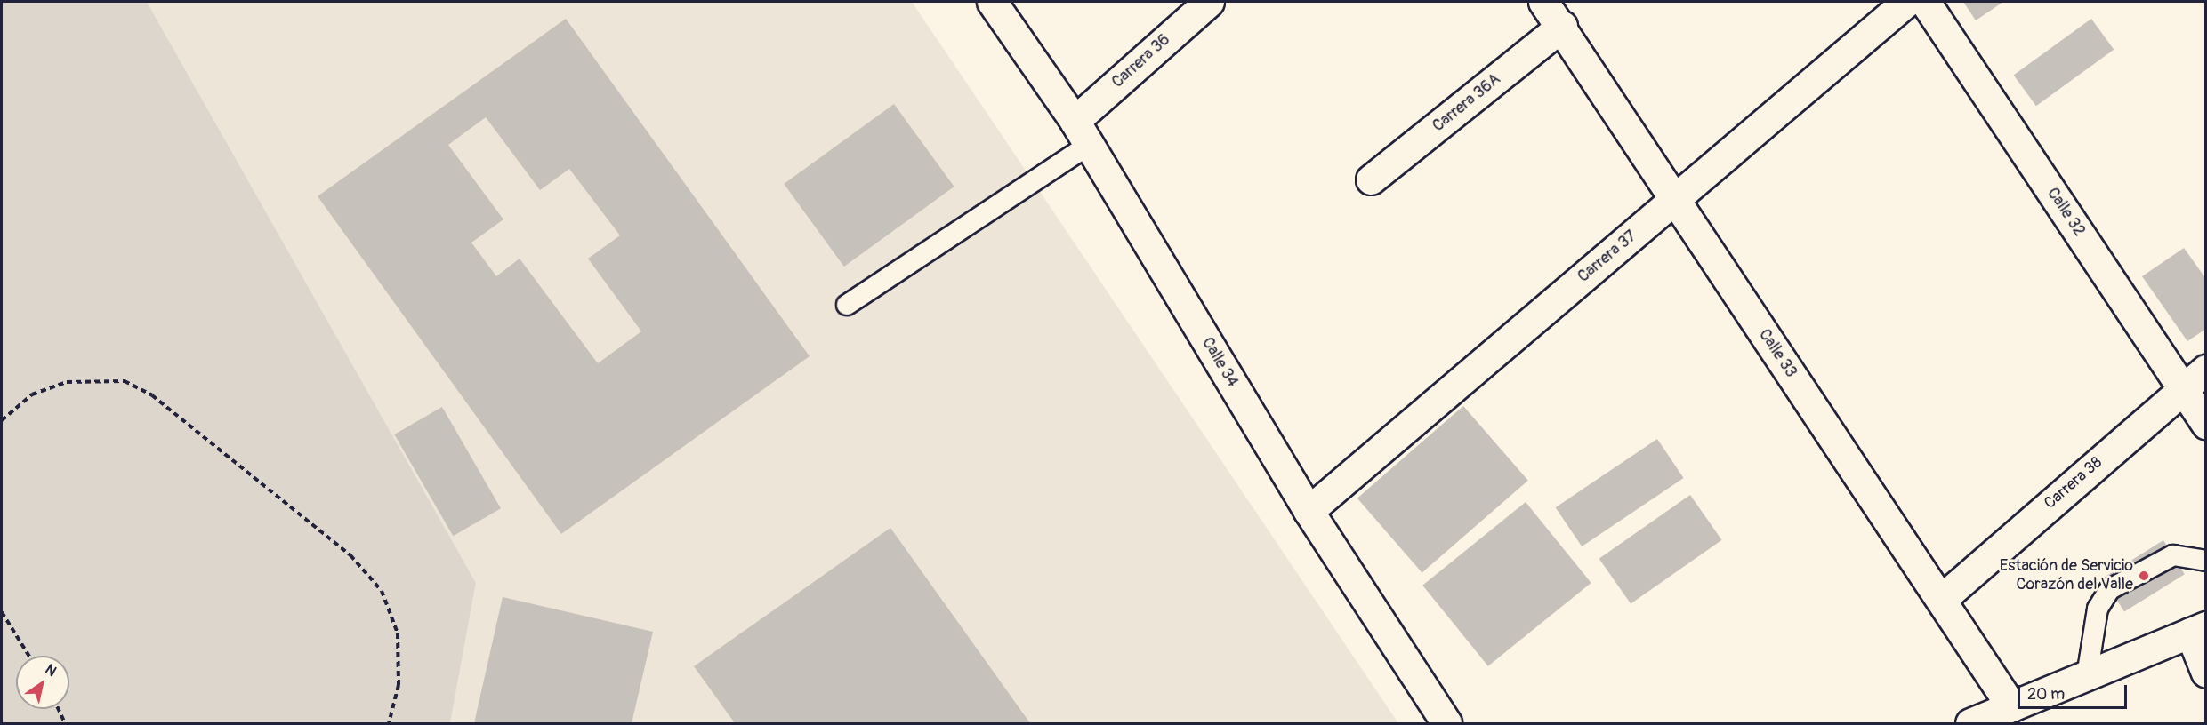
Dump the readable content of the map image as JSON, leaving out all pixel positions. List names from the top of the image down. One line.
{"streets":{"street":["Carrera 36","Carrera 36A","Calle 32","Carrera 37","Calle 33","Calle 34","Carrera 38"]},"crossings":[["Carrera 36","Calle 34"],["Carrera 36A","Calle 33"],["Calle 32","Carrera 38"],["Carrera 37","Calle 33"],["Carrera 37","Calle 34"],["Calle 33","Carrera 38"]],"places":["Estación de Servicio Corazón del Valle"],"scale_bar":"20 m","north":"top right"}
